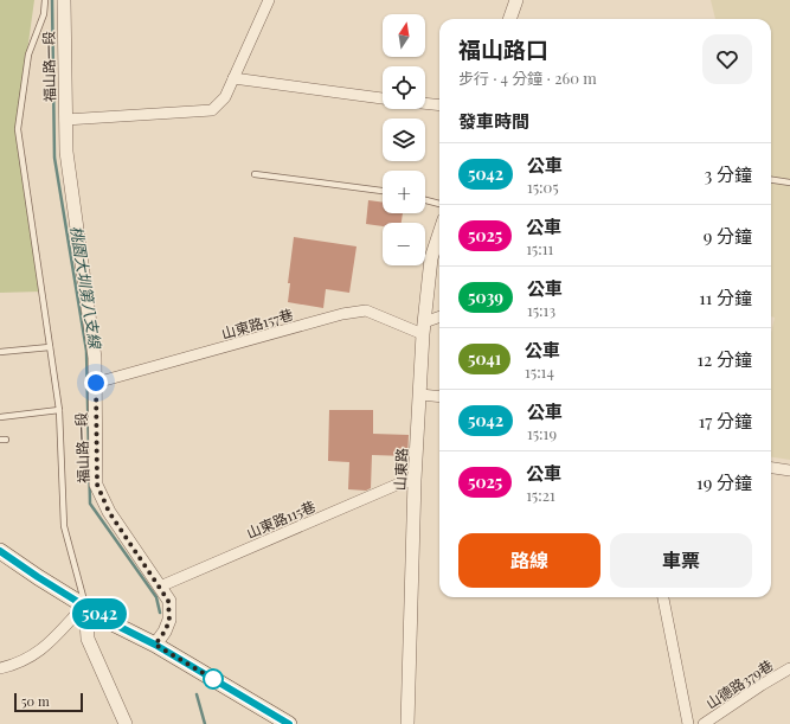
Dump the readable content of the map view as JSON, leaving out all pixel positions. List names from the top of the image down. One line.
{"streets":{"street":["福山路一段","山東路157巷","山東路","山東路115巷","山德路379巷"]},"crossings":[["福山路一段","山東路157巷"],["福山路一段","山東路115巷"],["山東路157巷","山東路"],["山東路","山東路115巷"]],"water":["桃園大圳第八支線"],"lines":["bus line 5042"],"scale_bar":"50 m","north":"top","page":{"on_map":"5042","map_buttons":["+","−"],"heading":[["福山路口","步行 · 4 分鐘 · 260 m"],"發車時間"],"list":[{"mark":"5042","name":"公車","note":"15:05","value":"3 分鐘"},{"mark":"5025","name":"公車","note":"15:11","value":"9 分鐘"},{"mark":"5039","name":"公車","note":"15:13","value":"11 分鐘"},{"mark":"5041","name":"公車","note":"15:14","value":"12 分鐘"},{"mark":"5042","name":"公車","note":"15:19","value":"17 分鐘"},{"mark":"5025","name":"公車","note":"15:21","value":"19 分鐘"}],"buttons":["路線","車票"],"scale":"50 m"}}
